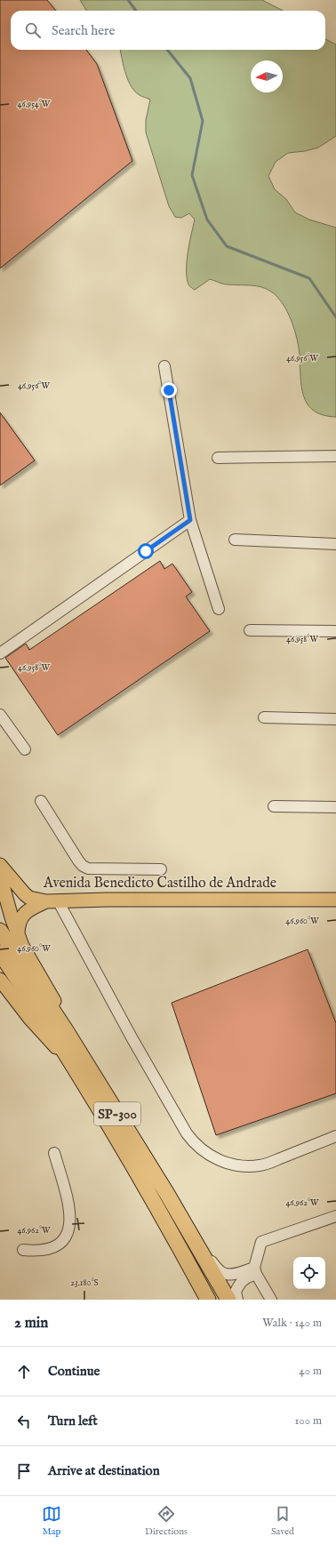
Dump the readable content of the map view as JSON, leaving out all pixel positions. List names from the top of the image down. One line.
{"streets":{"highway":["SP-300"],"main road":["Avenida Benedicto Castilho de Andrade"]},"north":"left","page":{"search":"Search here","heading":["2 min","Walk · 140 m"],"list":[["Continue","40 m"],["Turn left","100 m"],"Arrive at destination"],"nav":["Map","Directions","Saved"]},"coordinates":["46.954°W","46.956°W","46.958°W","46.960°W","46.962°W","23.180°S"]}
